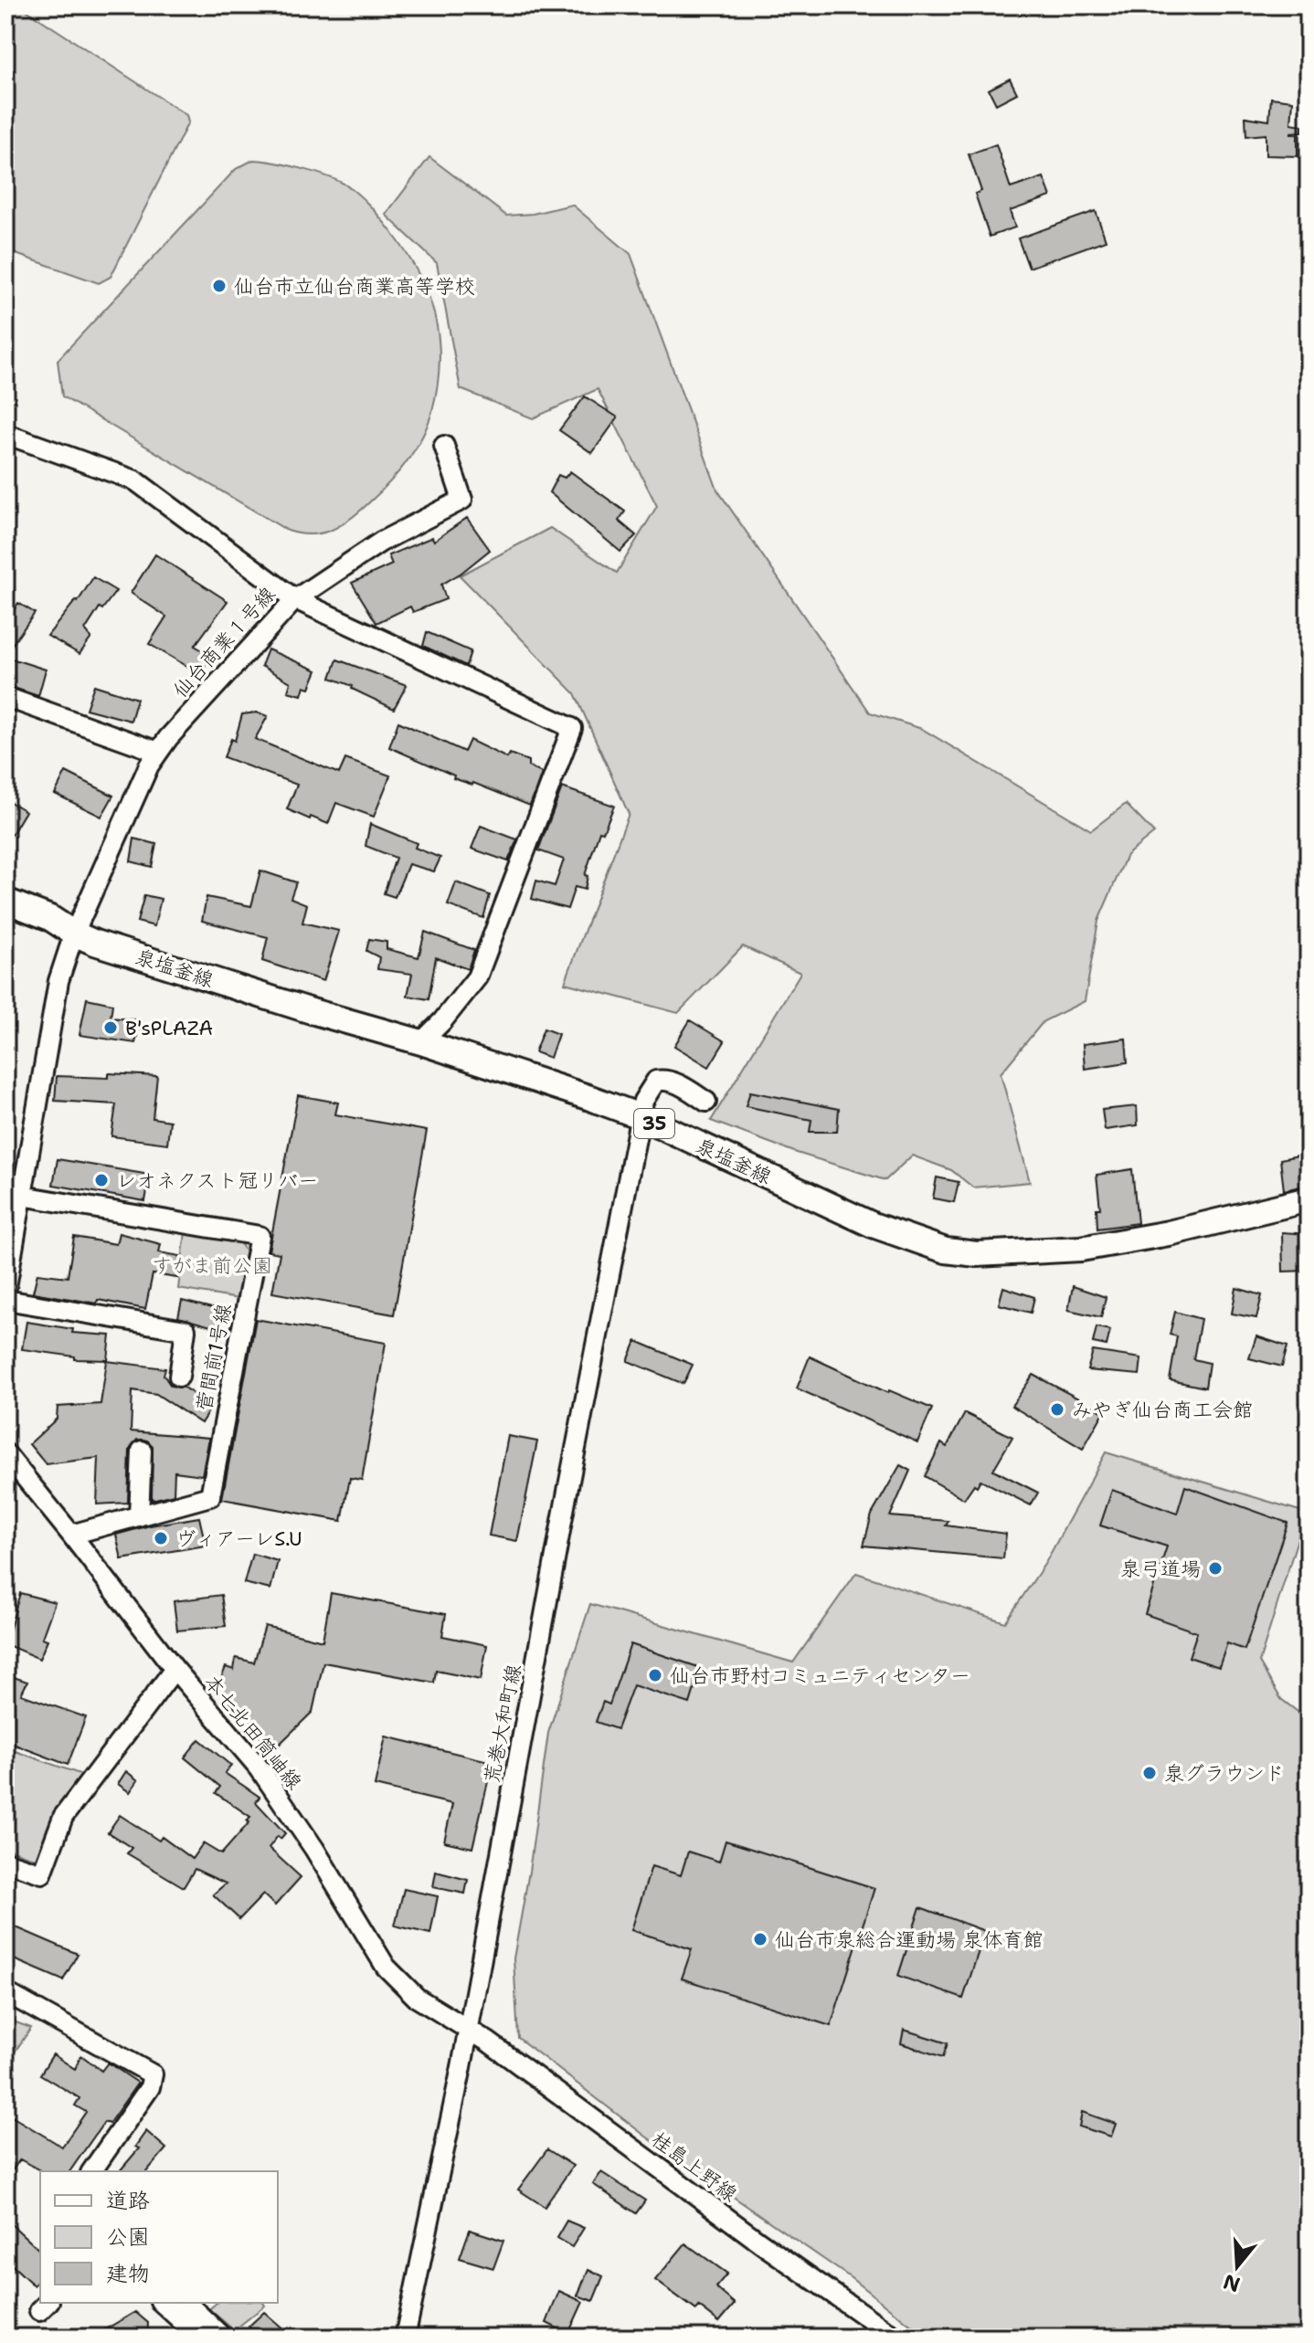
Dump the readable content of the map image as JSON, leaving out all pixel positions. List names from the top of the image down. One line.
{"streets":{"main road":["泉塩釜線","35"],"street":["仙台商業１号線","菅間前1号線","荒巻大和町線","本七北田筒岫線","桂島上野線"]},"crossings":[["仙台商業１号線","泉塩釜線"],["泉塩釜線","荒巻大和町線"],["菅間前1号線","本七北田筒岫線"],["荒巻大和町線","本七北田筒岫線"],["荒巻大和町線","桂島上野線"],["本七北田筒岫線","桂島上野線"]],"parks":["すがま前公園"],"places":["仙台市立仙台商業高等学校","B'sPLAZA","レオネクスト冠リバー","みやぎ仙台商工会館","ヴィアーレS.U","泉弓道場","仙台市野村コミュニティセンター","泉グラウンド","仙台市泉総合運動場 泉体育館"],"legend":["道路","公園","建物"],"north":"bottom"}
